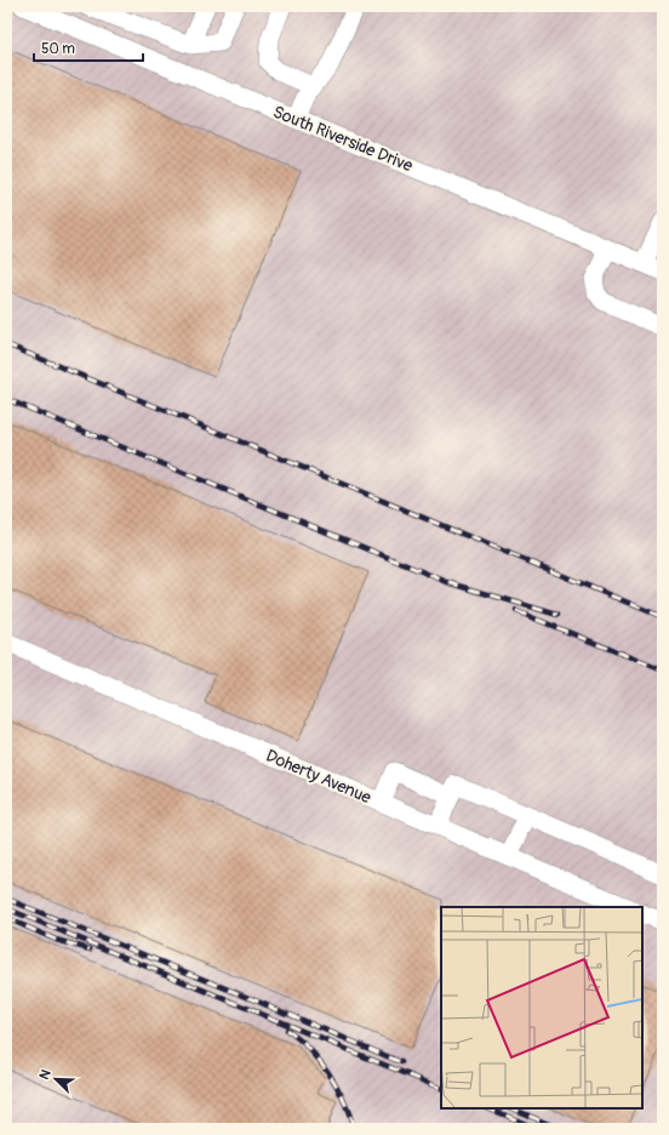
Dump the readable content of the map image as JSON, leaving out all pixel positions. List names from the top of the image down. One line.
{"streets":{"street":["South Riverside Drive","Doherty Avenue"]},"scale_bar":"50 m","north":"top left"}
